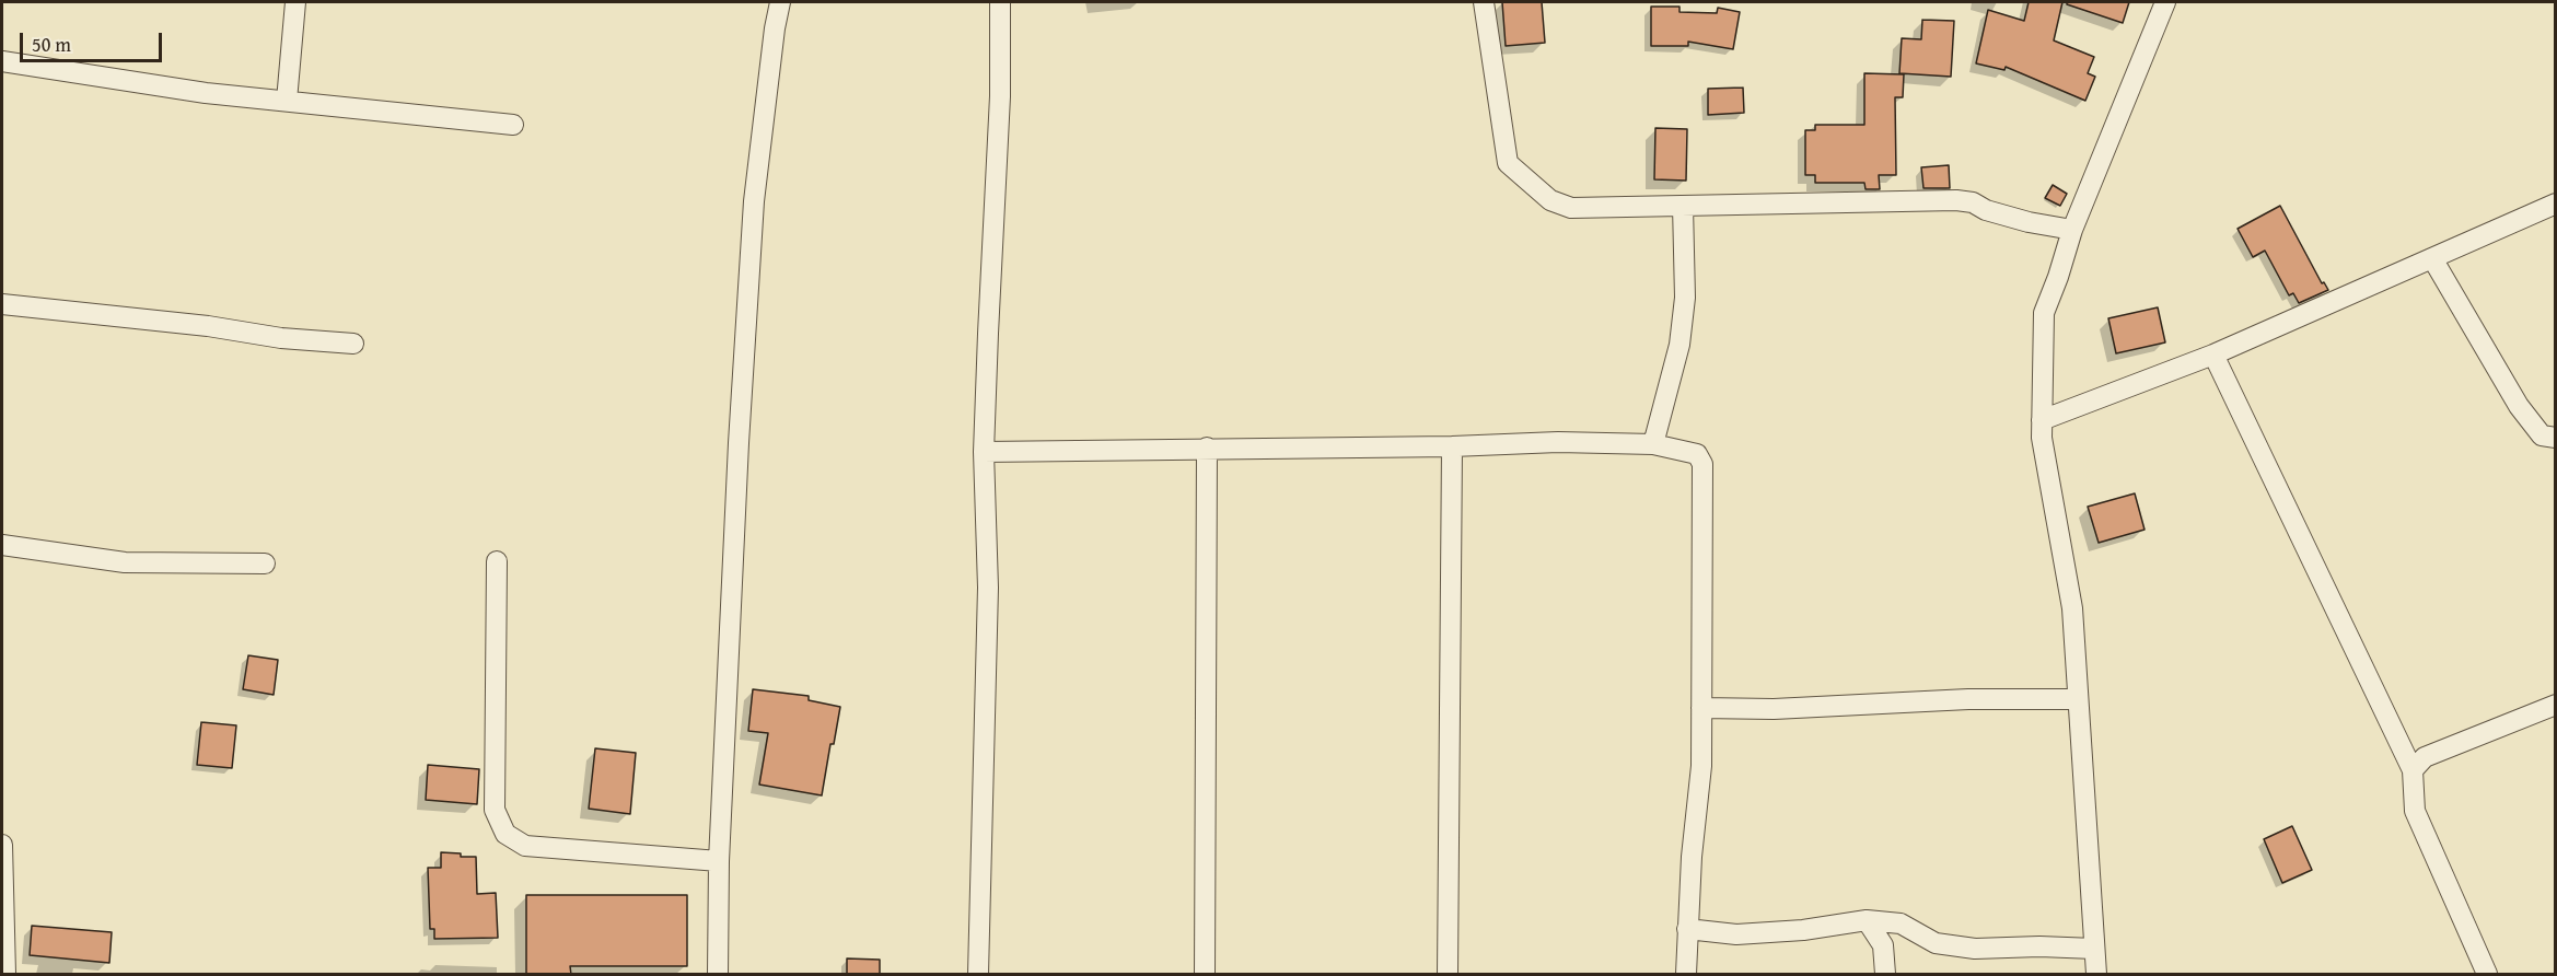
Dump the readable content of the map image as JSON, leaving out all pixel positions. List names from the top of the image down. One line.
{"scale_bar":"50 m"}
